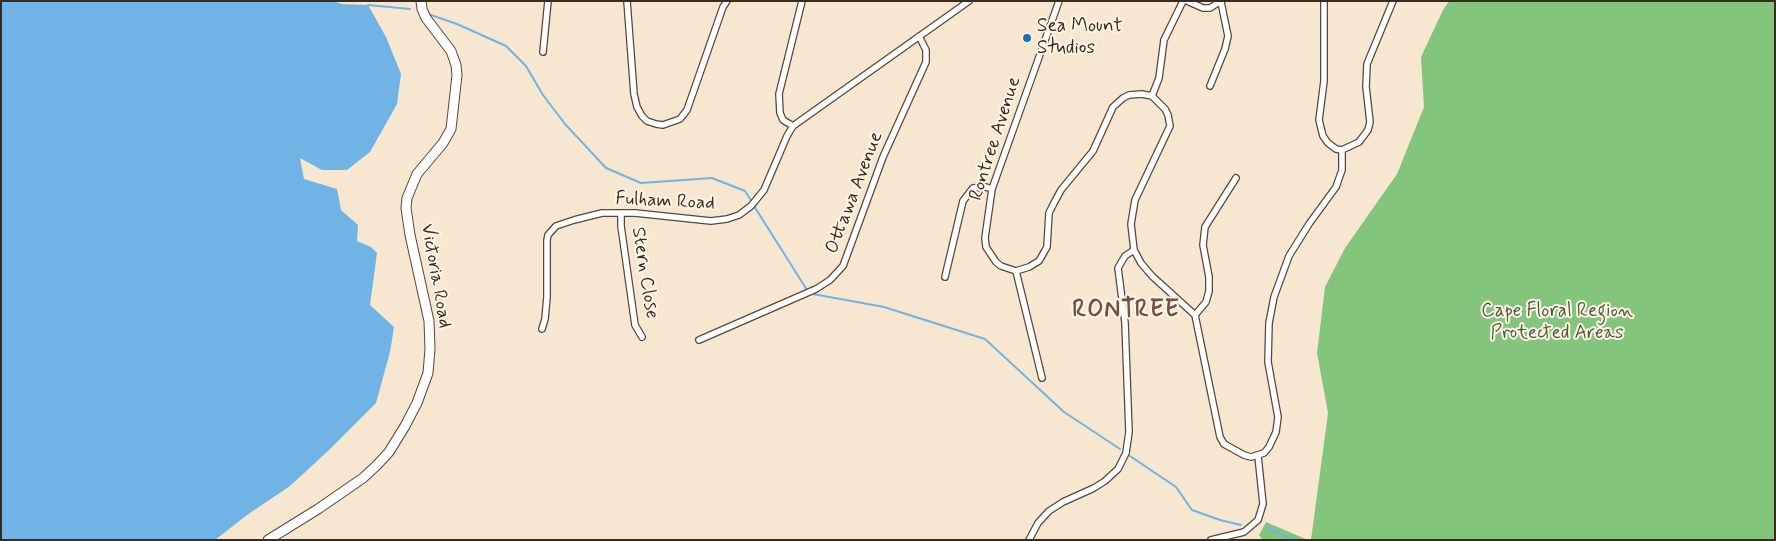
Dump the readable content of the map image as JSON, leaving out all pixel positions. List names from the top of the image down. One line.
{"streets":{"main road":["Victoria Road"],"street":["Rontree Avenue","Ottawa Avenue","Fulham Road","Stern Close"]},"crossings":[["Ottawa Avenue","Fulham Road"],["Fulham Road","Stern Close"]],"districts":["RONTREE"],"parks":["Cape Floral Region Protected Areas"],"places":["Sea Mount Studios"]}
